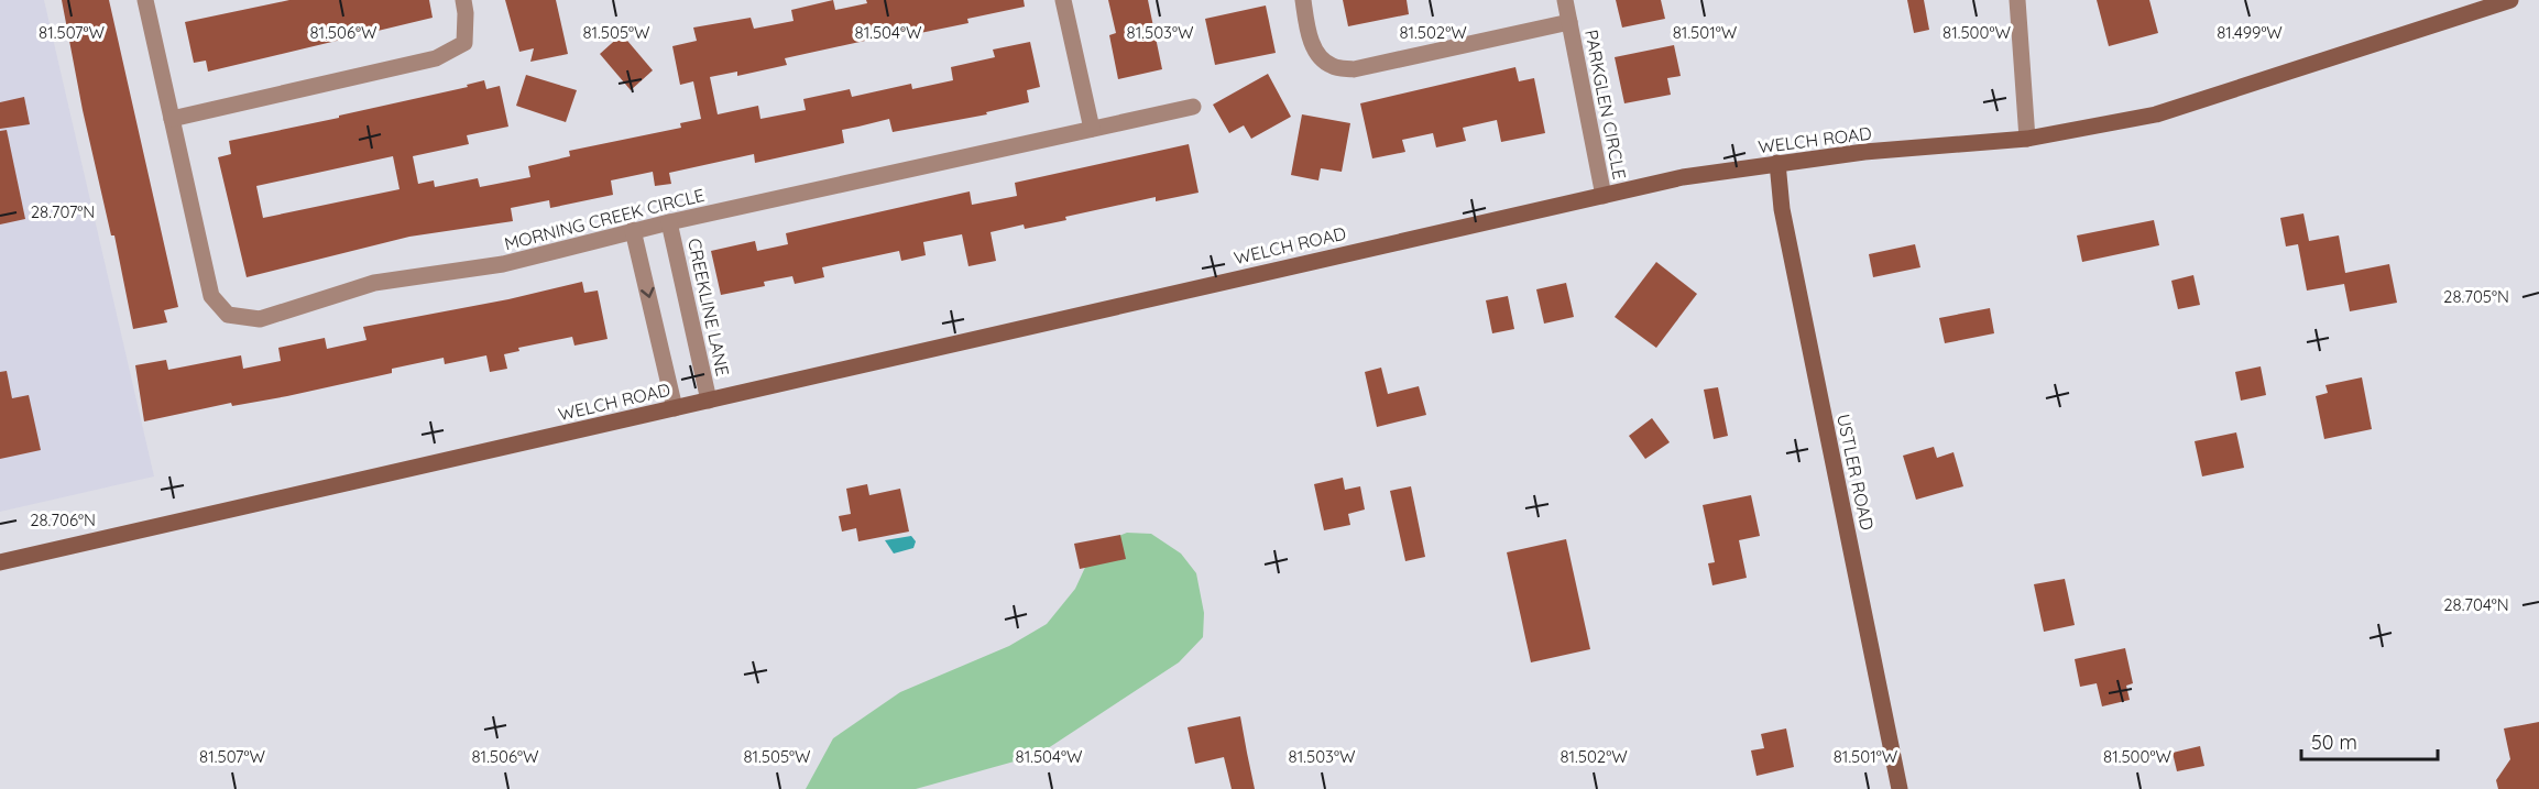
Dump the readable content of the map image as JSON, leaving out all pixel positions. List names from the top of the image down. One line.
{"streets":{"main road":["WELCH ROAD","USTLER ROAD"],"street":["PARKGLEN CIRCLE","MORNING CREEK CIRCLE","CREEKLINE LANE"]},"crossings":[["PARKGLEN CIRCLE","WELCH ROAD"],["WELCH ROAD","CREEKLINE LANE"],["WELCH ROAD","USTLER ROAD"],["MORNING CREEK CIRCLE","CREEKLINE LANE"]],"scale_bar":"50 m","coordinates":["81.507°W","81.506°W","81.505°W","81.504°W","81.503°W","81.502°W","81.501°W","81.500°W","81.499°W","28.707°N","28.705°N","28.706°N","28.704°N"]}
